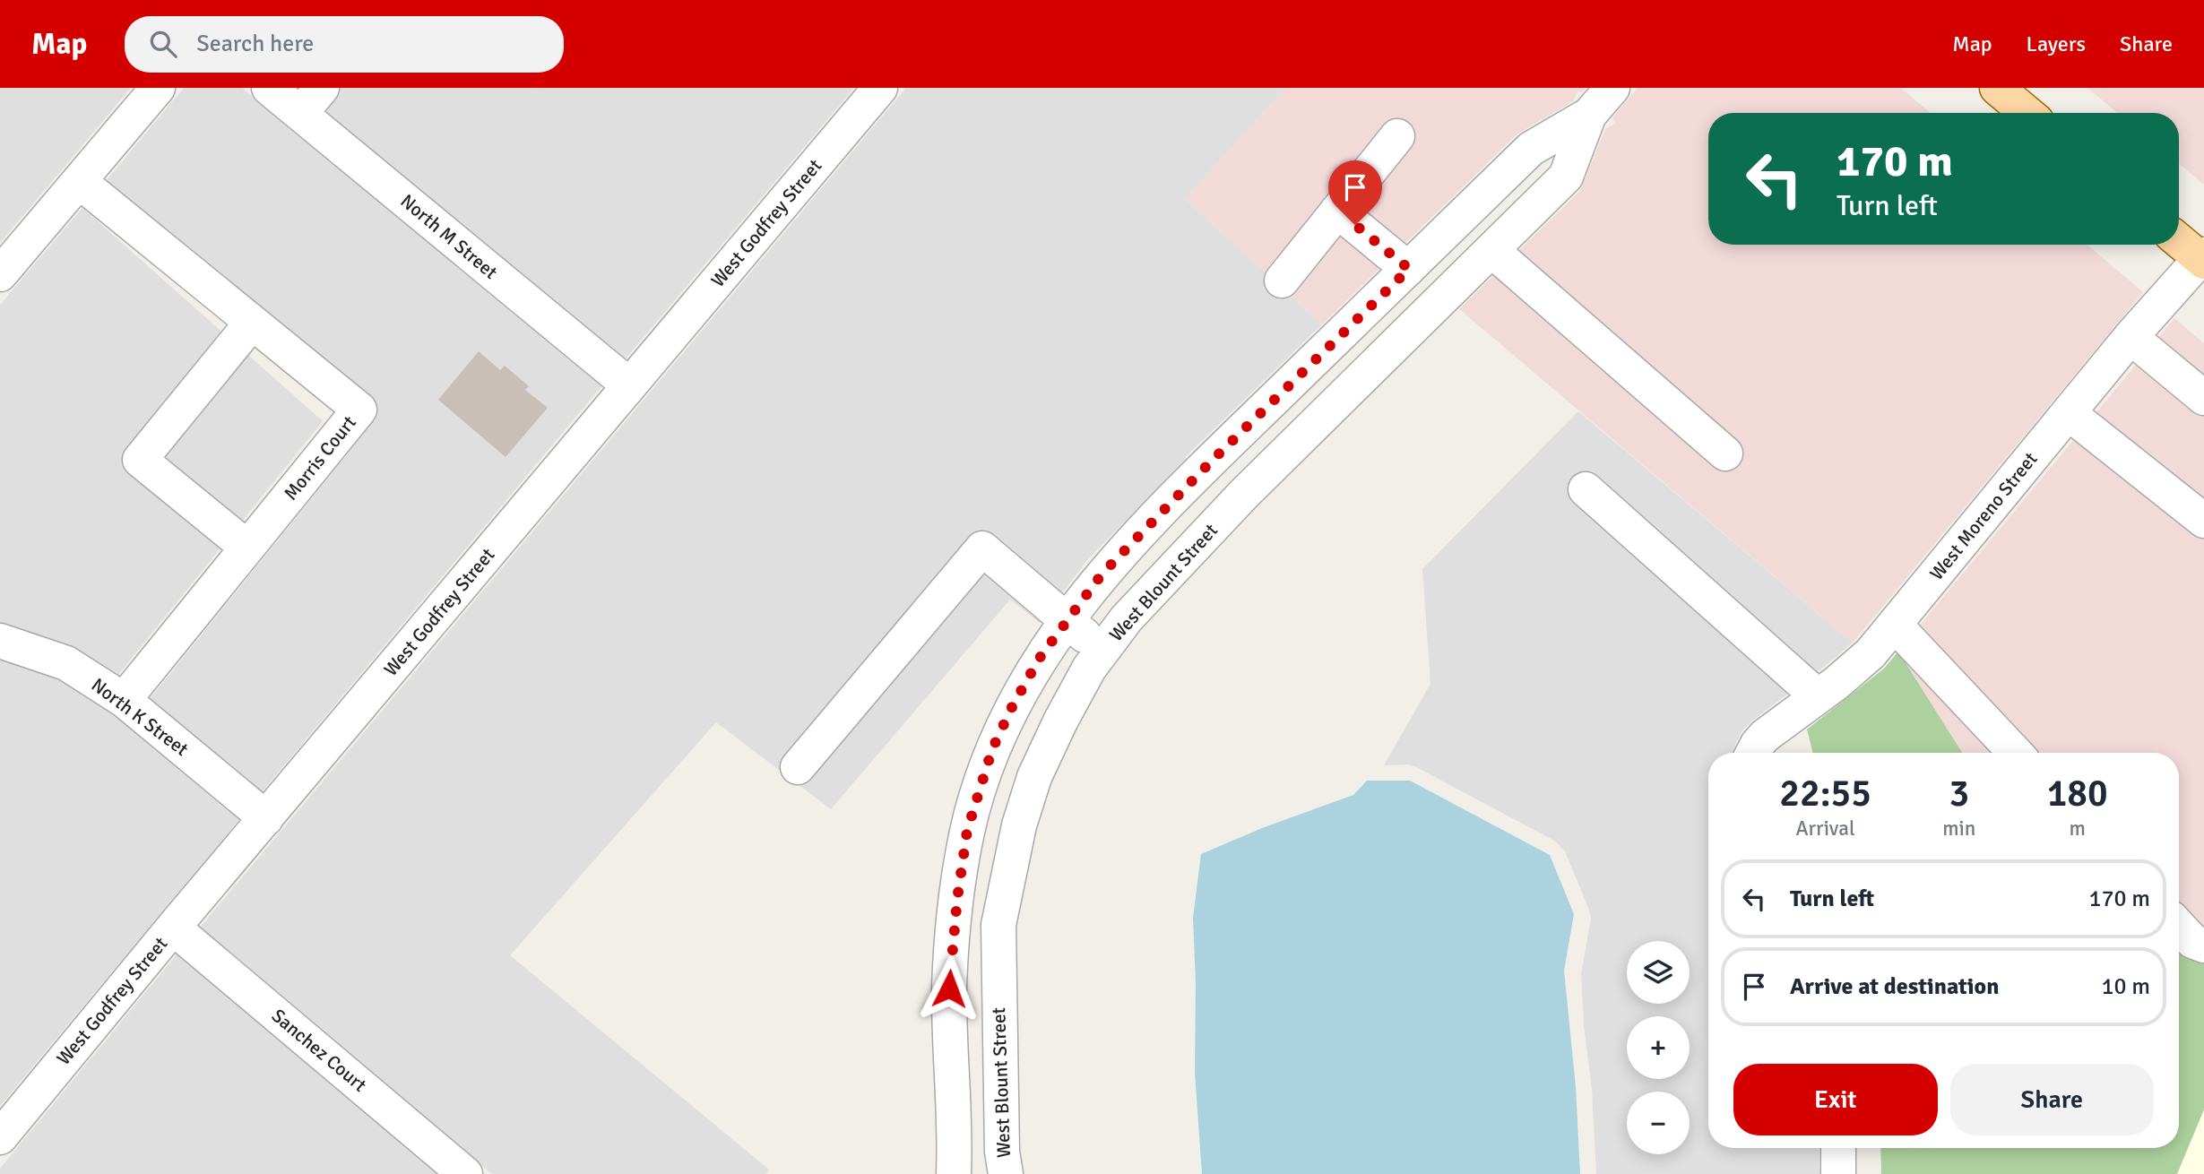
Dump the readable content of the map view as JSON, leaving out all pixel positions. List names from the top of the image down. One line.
{"streets":{"street":["West Godfrey Street","North M Street","Morris Court","West Moreno Street","West Blount Street","North K Street","Sanchez Court"]},"crossings":[["West Godfrey Street","North M Street"],["West Godfrey Street","North K Street"],["West Godfrey Street","Sanchez Court"],["Morris Court","North K Street"]],"page":{"header":"Map","search":"Search here","nav":["Map","Layers","Share"],"turn":["170 m","Turn left"],"eta":["22:55","Arrival","3","min","180","m"],"list":[{"name":"Turn left","value":"170 m"},{"name":"Arrive at destination","value":"10 m"}],"map_buttons":["+","−"],"buttons":["Exit","Share"]}}
